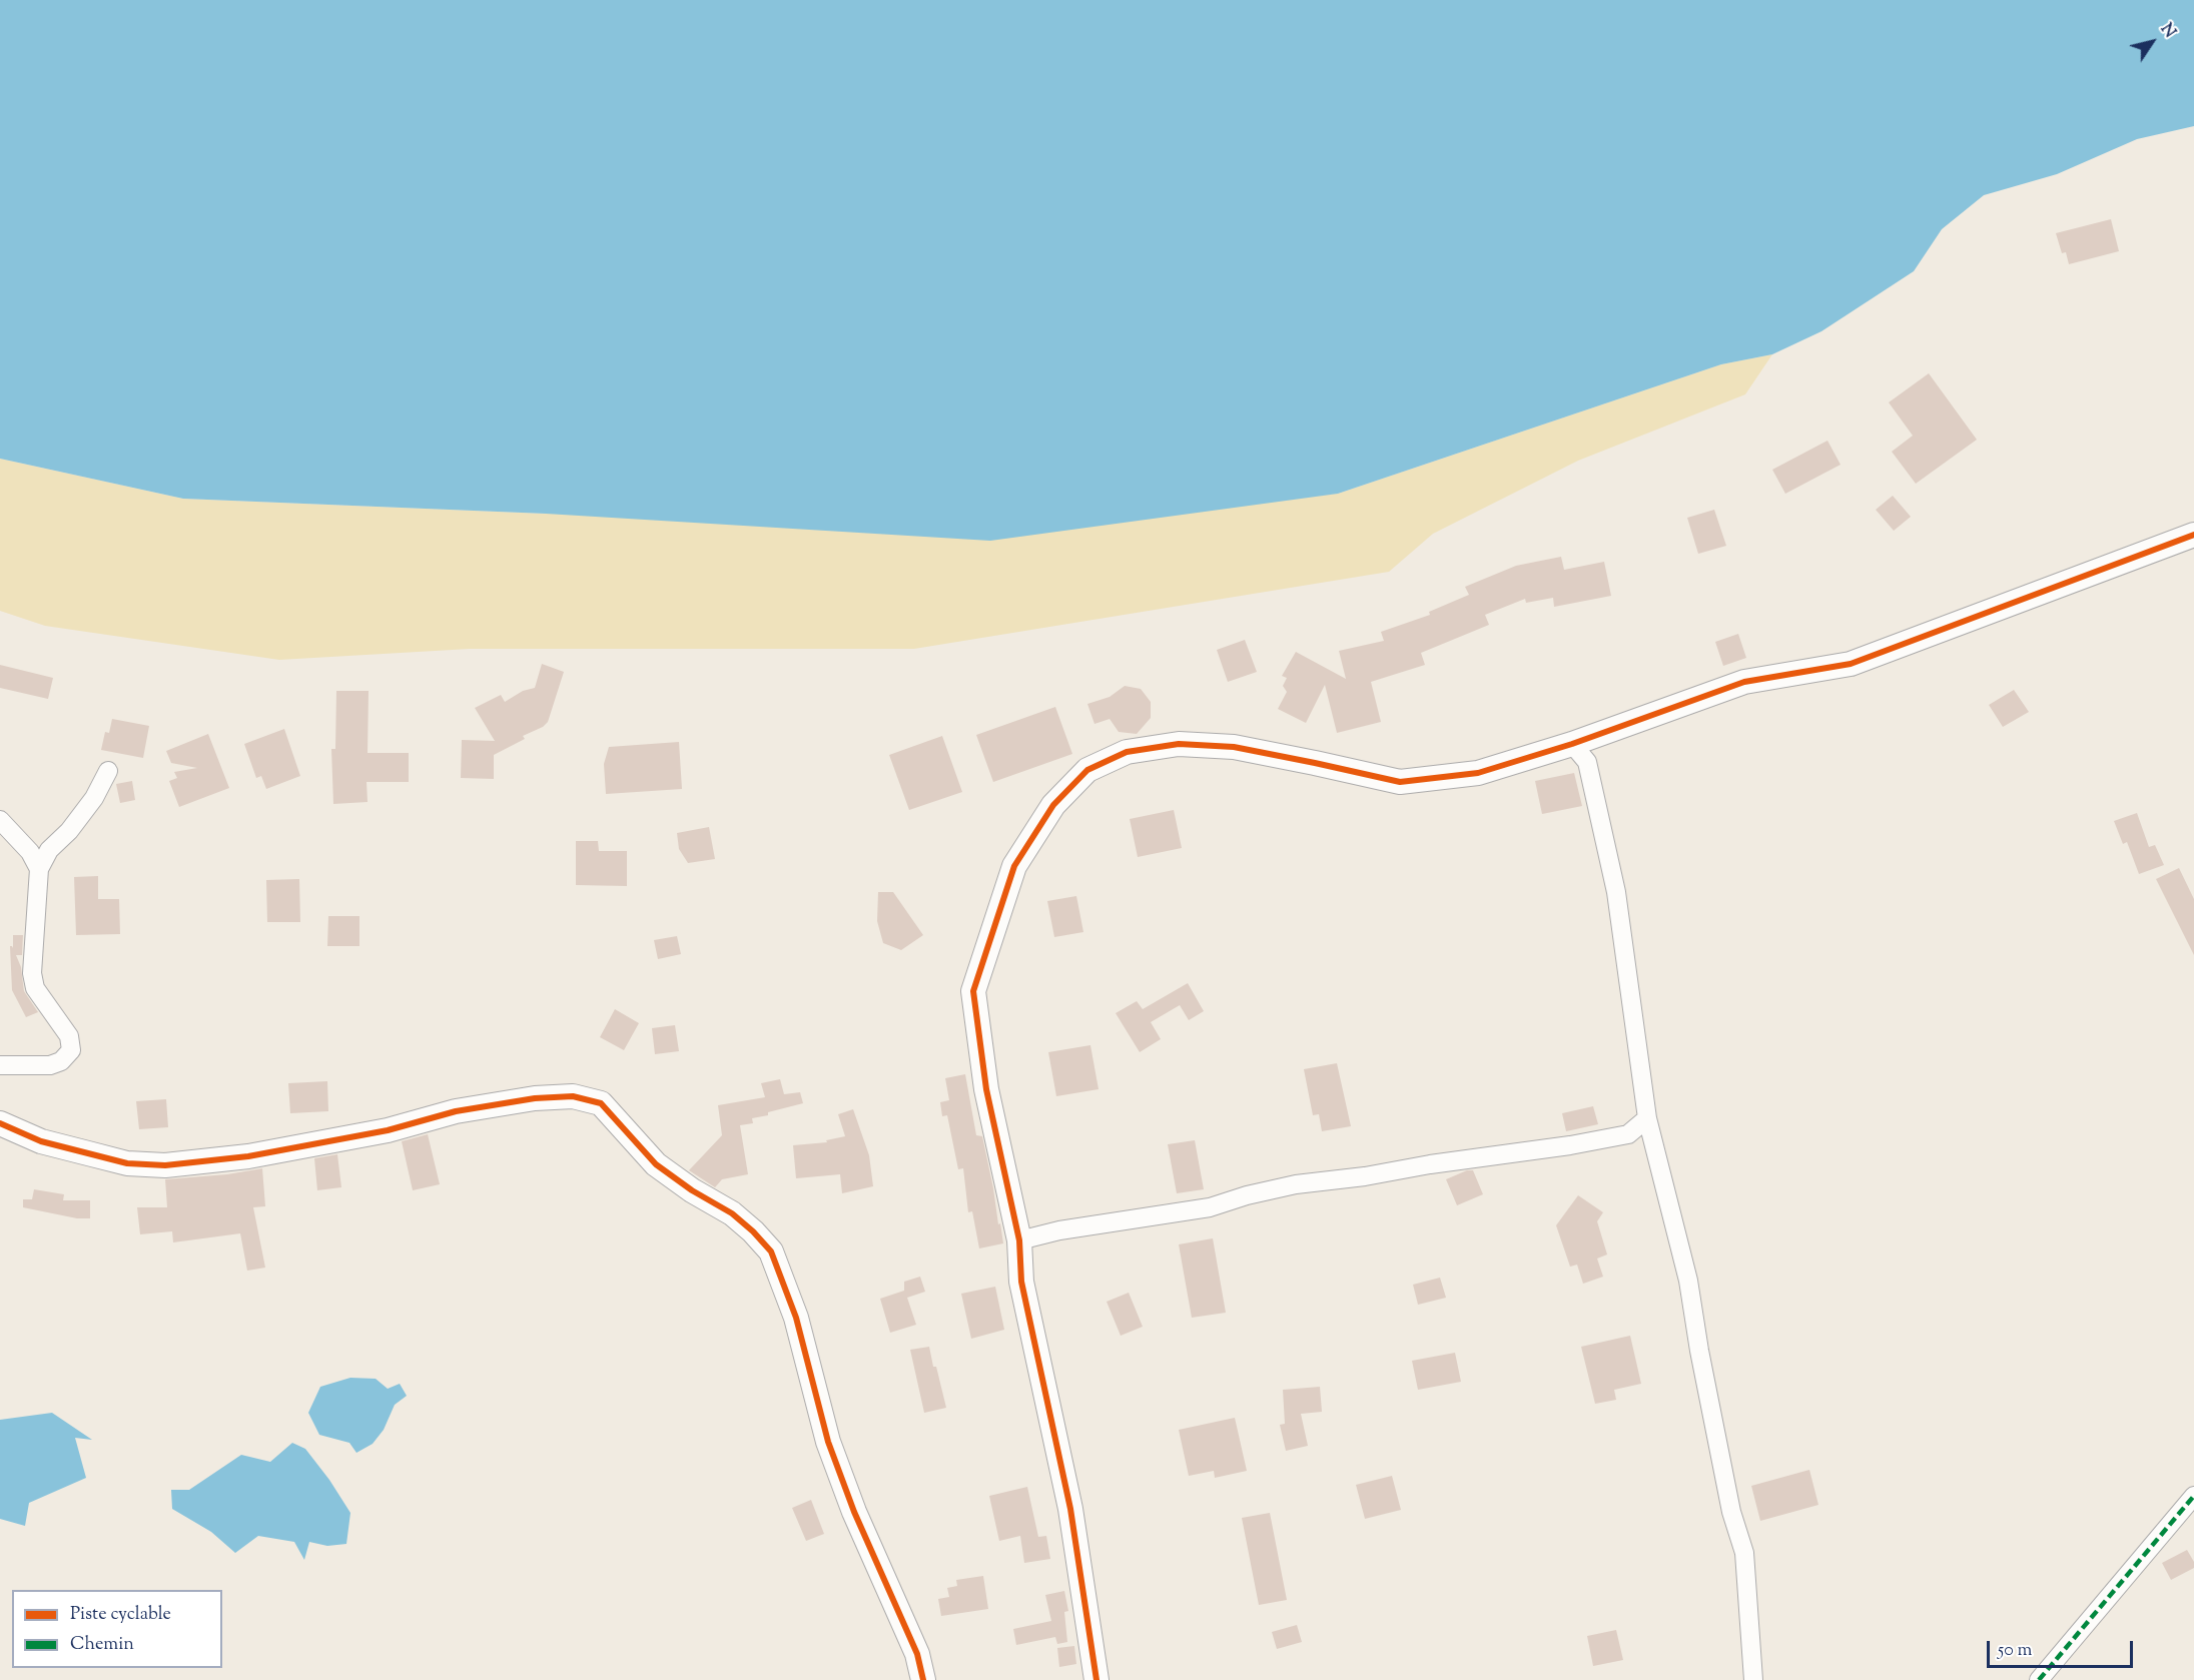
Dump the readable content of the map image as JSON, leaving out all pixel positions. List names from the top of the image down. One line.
{"legend":["Piste cyclable","Chemin"],"scale_bar":"50 m","north":"top right"}
